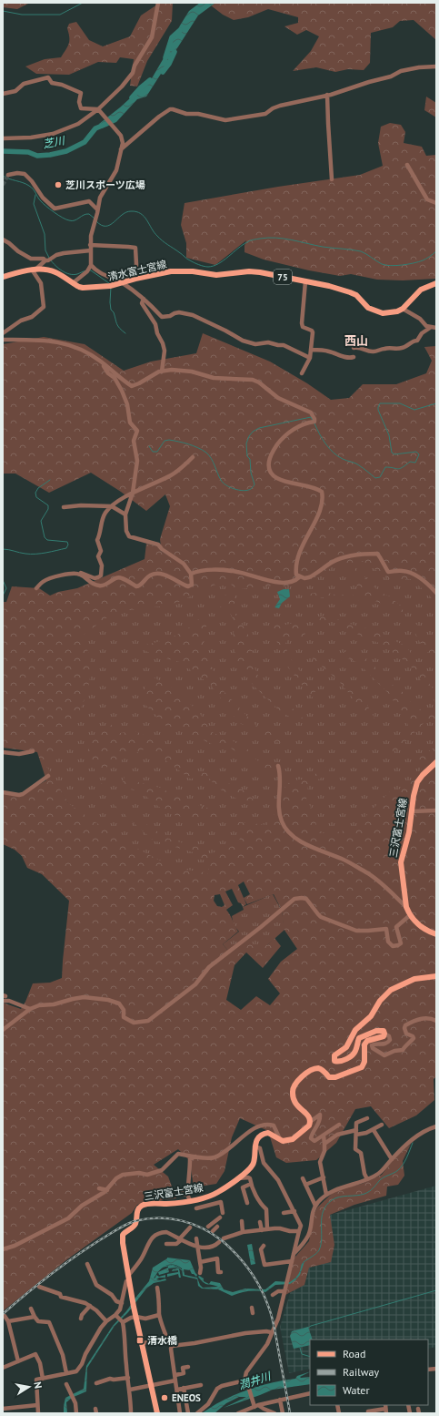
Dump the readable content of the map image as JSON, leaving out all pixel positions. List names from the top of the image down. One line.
{"streets":{"main road":["清水富士宮線","75","三沢富士宮線"]},"districts":["西山"],"water":["芝川","潤井川"],"places":{"other":["芝川スポーツ広場","ENEOS"],"transit":["清水橋"]},"legend":["Road","Railway","Water"],"north":"right"}
